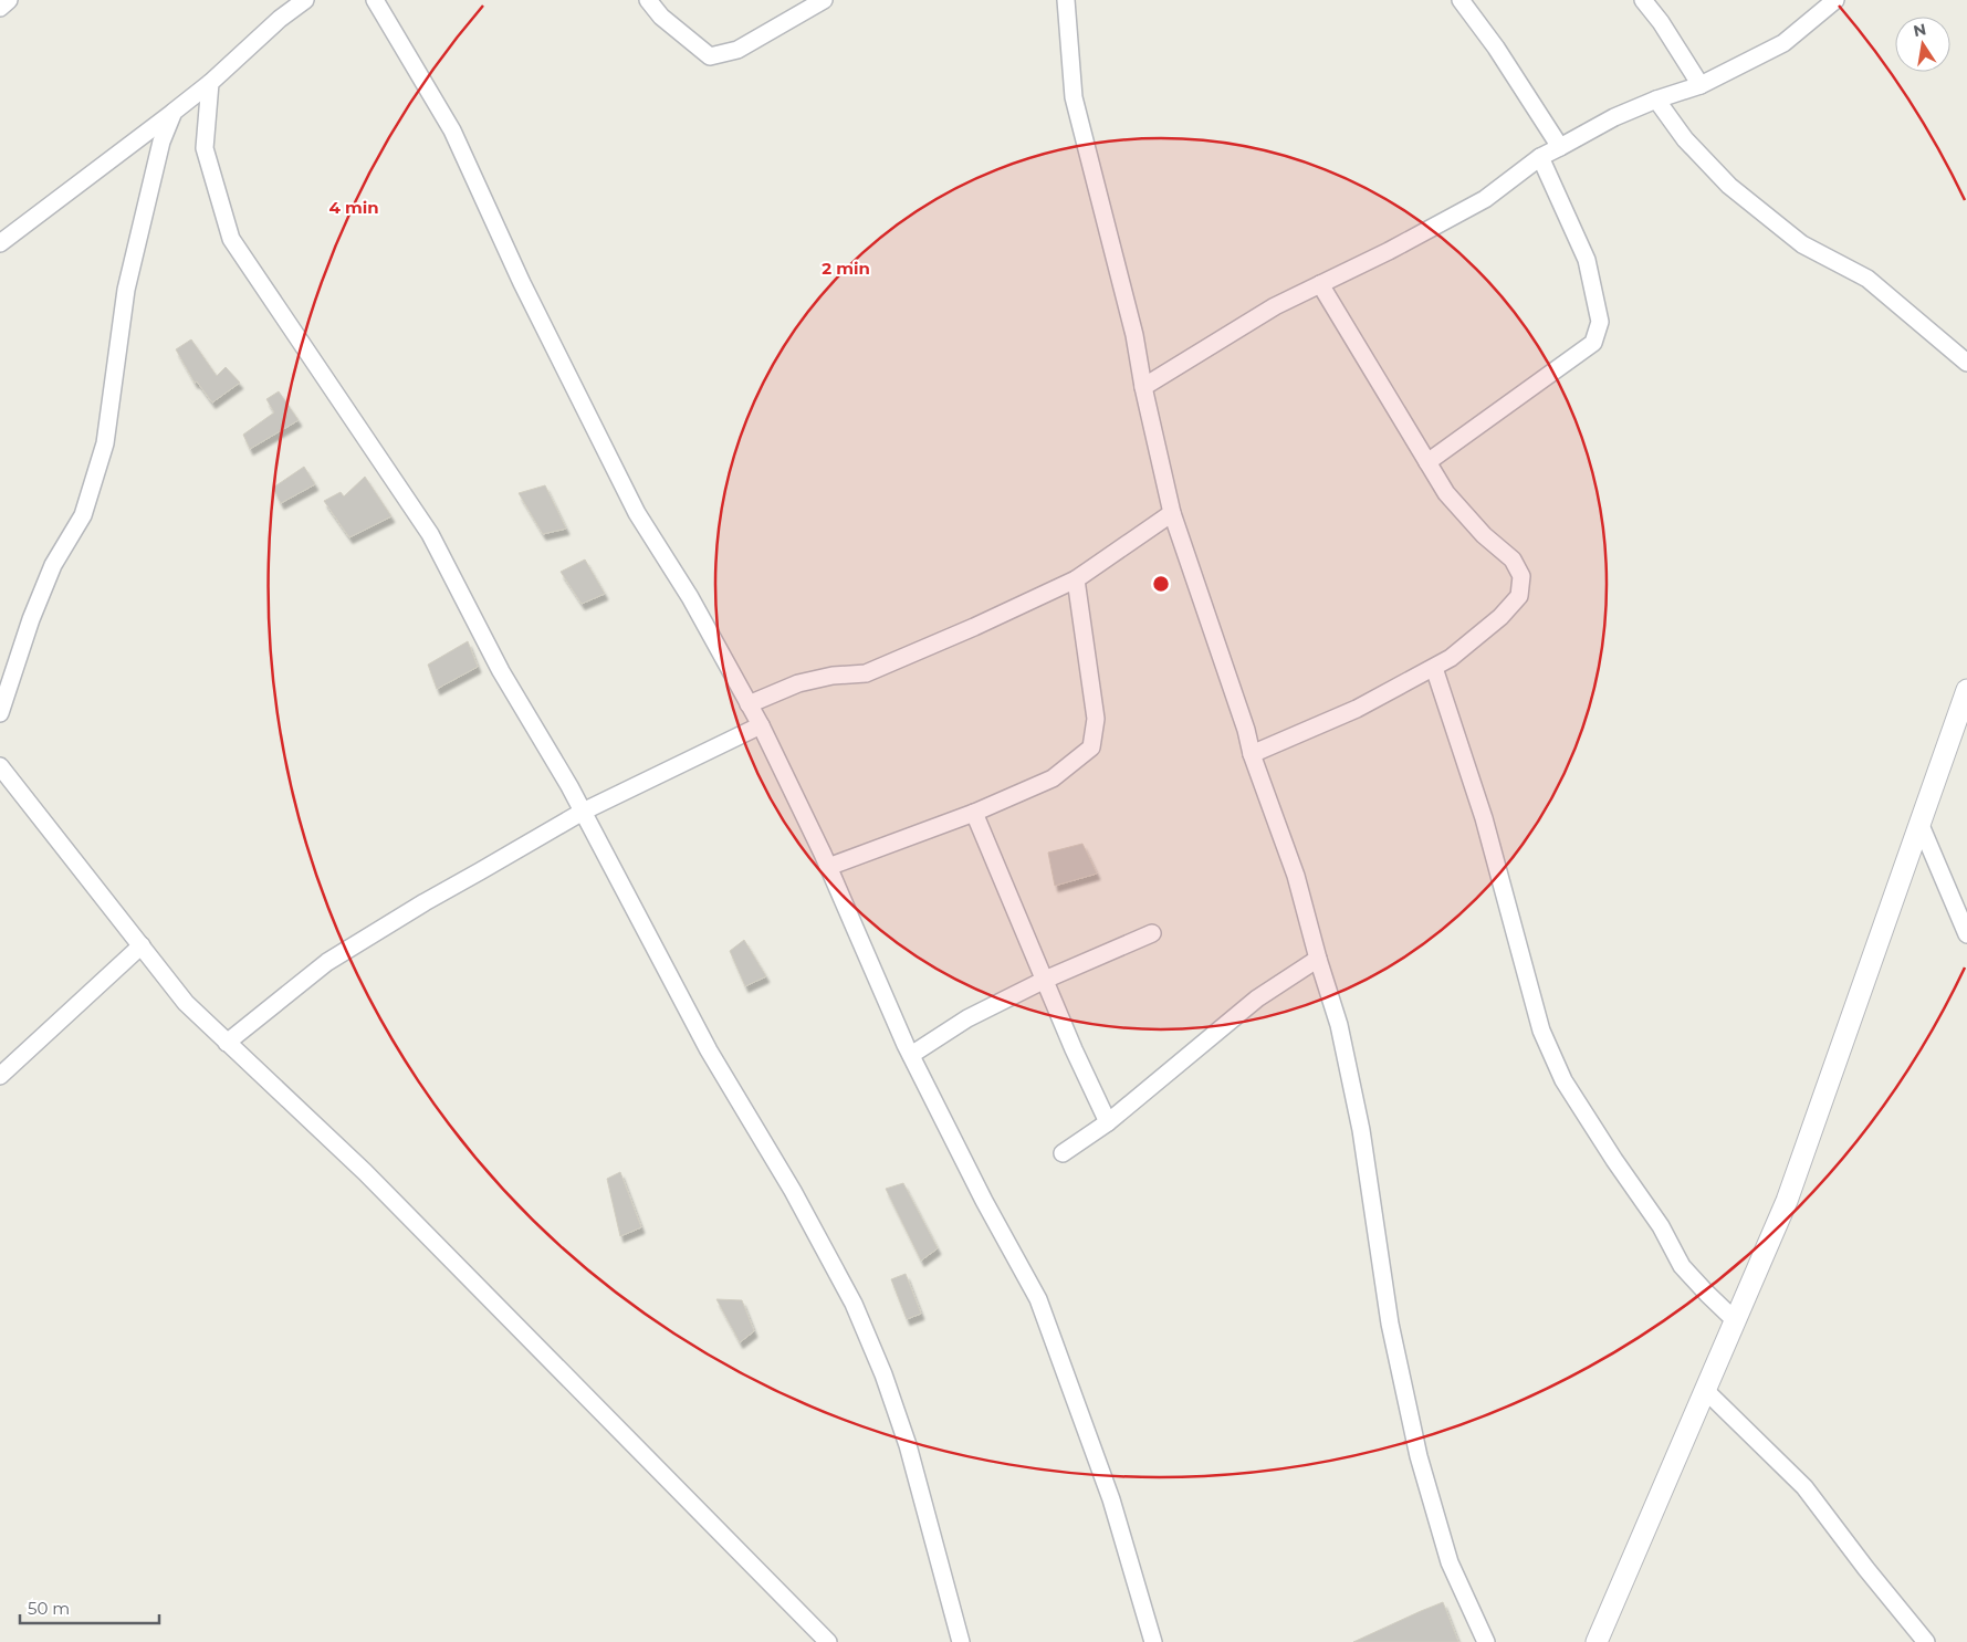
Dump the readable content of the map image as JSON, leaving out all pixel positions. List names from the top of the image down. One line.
{"scale_bar":"50 m","north":"top","rings":["4 min","2 min"]}
